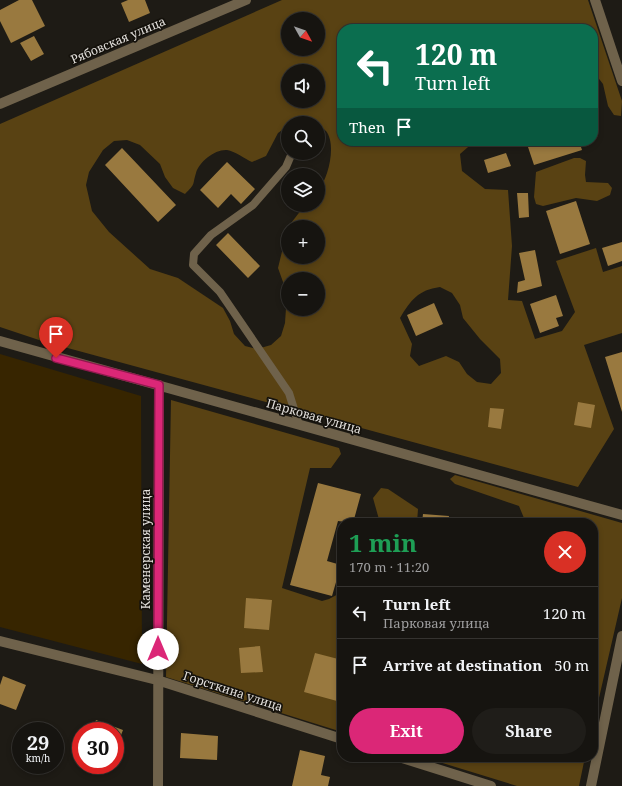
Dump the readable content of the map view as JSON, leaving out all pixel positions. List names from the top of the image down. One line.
{"streets":{"street":["Рябовская улица","Парковая улица","Каменерская улица","Горсткина улица"]},"crossings":[["Парковая улица","Каменерская улица"],["Каменерская улица","Горсткина улица"]],"north":"bottom right","page":{"map_buttons":["+","−"],"turn":["120 m","Turn left"],"then":"Then","heading":["1 min","170 m · 11:20"],"list":[{"name":"Turn left","note":"Парковая улица","value":"120 m"},{"name":"Arrive at destination","value":"50 m"}],"buttons":["Exit","Share"],"speed":"29 km/h","limit":"30"}}
